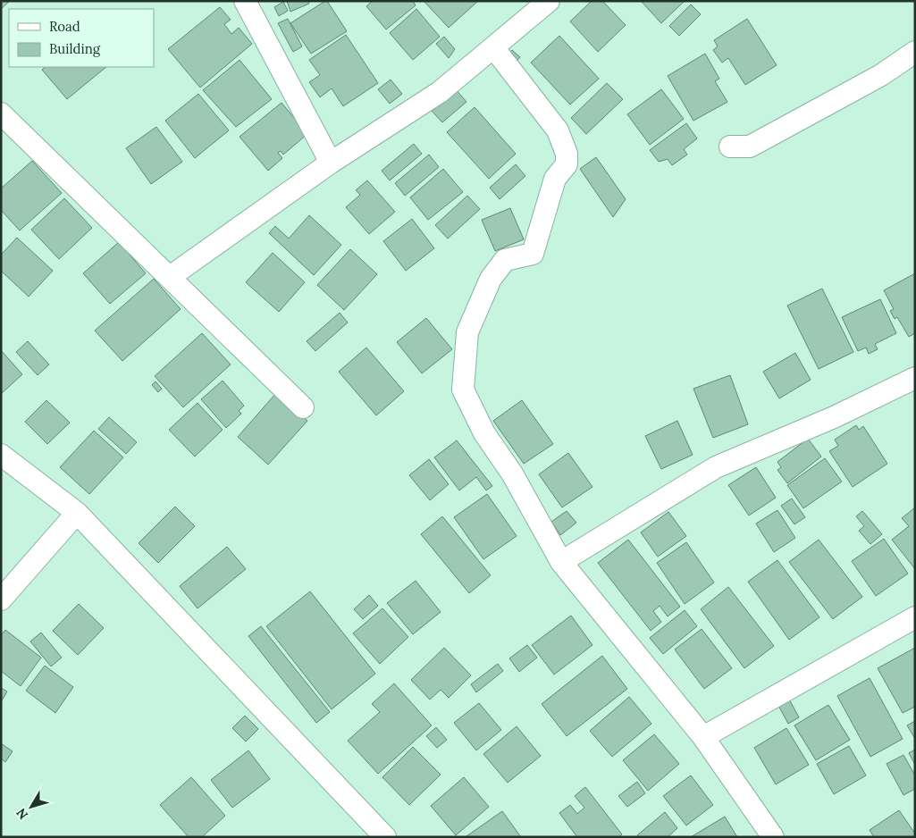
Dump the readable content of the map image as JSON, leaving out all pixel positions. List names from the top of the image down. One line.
{"legend":["Road","Building"],"north":"bottom left"}
